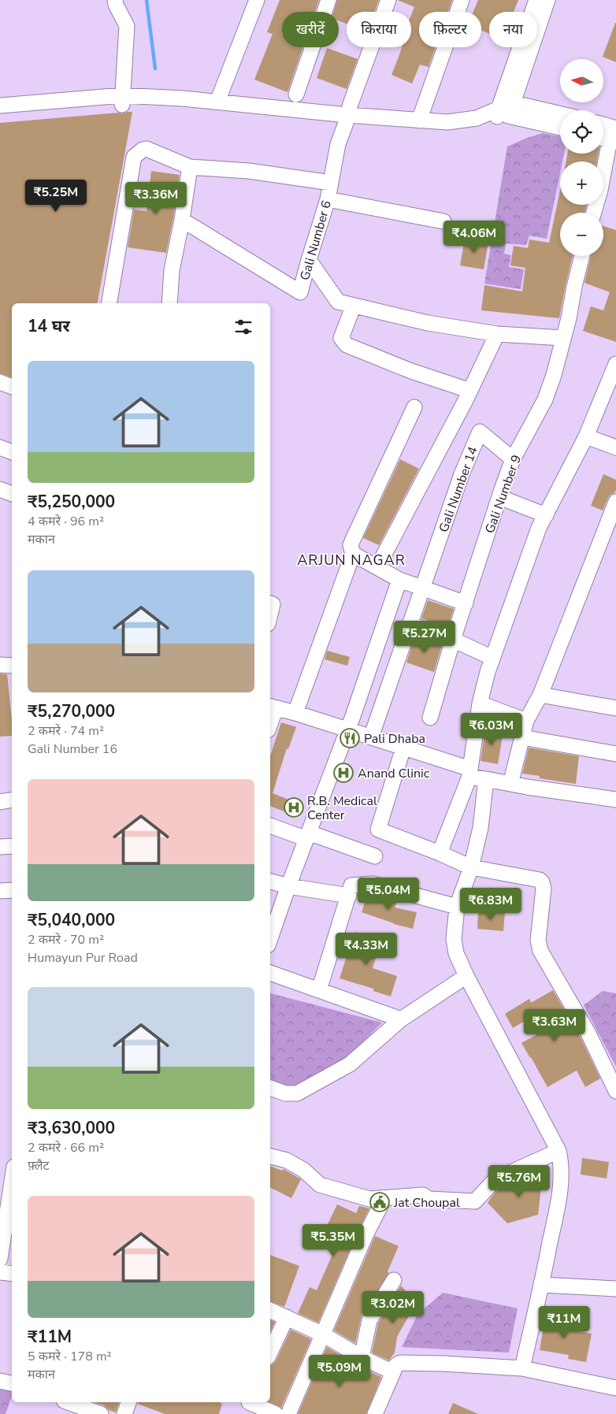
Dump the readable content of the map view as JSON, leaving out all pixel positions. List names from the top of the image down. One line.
{"streets":{"street":["Gali Number 6","Gali Number 14","Gali Number 9"]},"crossings":[["Gali Number 14","Gali Number 9"]],"districts":["ARJUN NAGAR"],"places":{"restaurant":["Pali Dhaba"],"hospital":["Anand Clinic","R.B. Medical Center"],"public building":["Jat Choupal"]},"north":"left","page":{"chip":["खरीदें","किराया","फ़िल्टर","नया"],"map_buttons":["+","−"],"price":["₹5.25M","₹3.36M","₹4.06M","₹5.27M","₹6.03M","₹5.04M","₹6.83M","₹4.33M","₹3.63M","₹5.76M","₹5.35M","₹3.02M","₹11M","₹5.09M"],"heading":"14 घर","list":[{"name":"₹5,250,000","note":"4 कमरे · 96 m² · मकान"},{"name":"₹5,270,000","note":"2 कमरे · 74 m² · Gali Number 16"},{"name":"₹5,040,000","note":"2 कमरे · 70 m² · Humayun Pur Road"},{"name":"₹3,630,000","note":"2 कमरे · 66 m² · फ़्लैट"},{"name":"₹11M","note":"5 कमरे · 178 m² · मकान"}]}}
